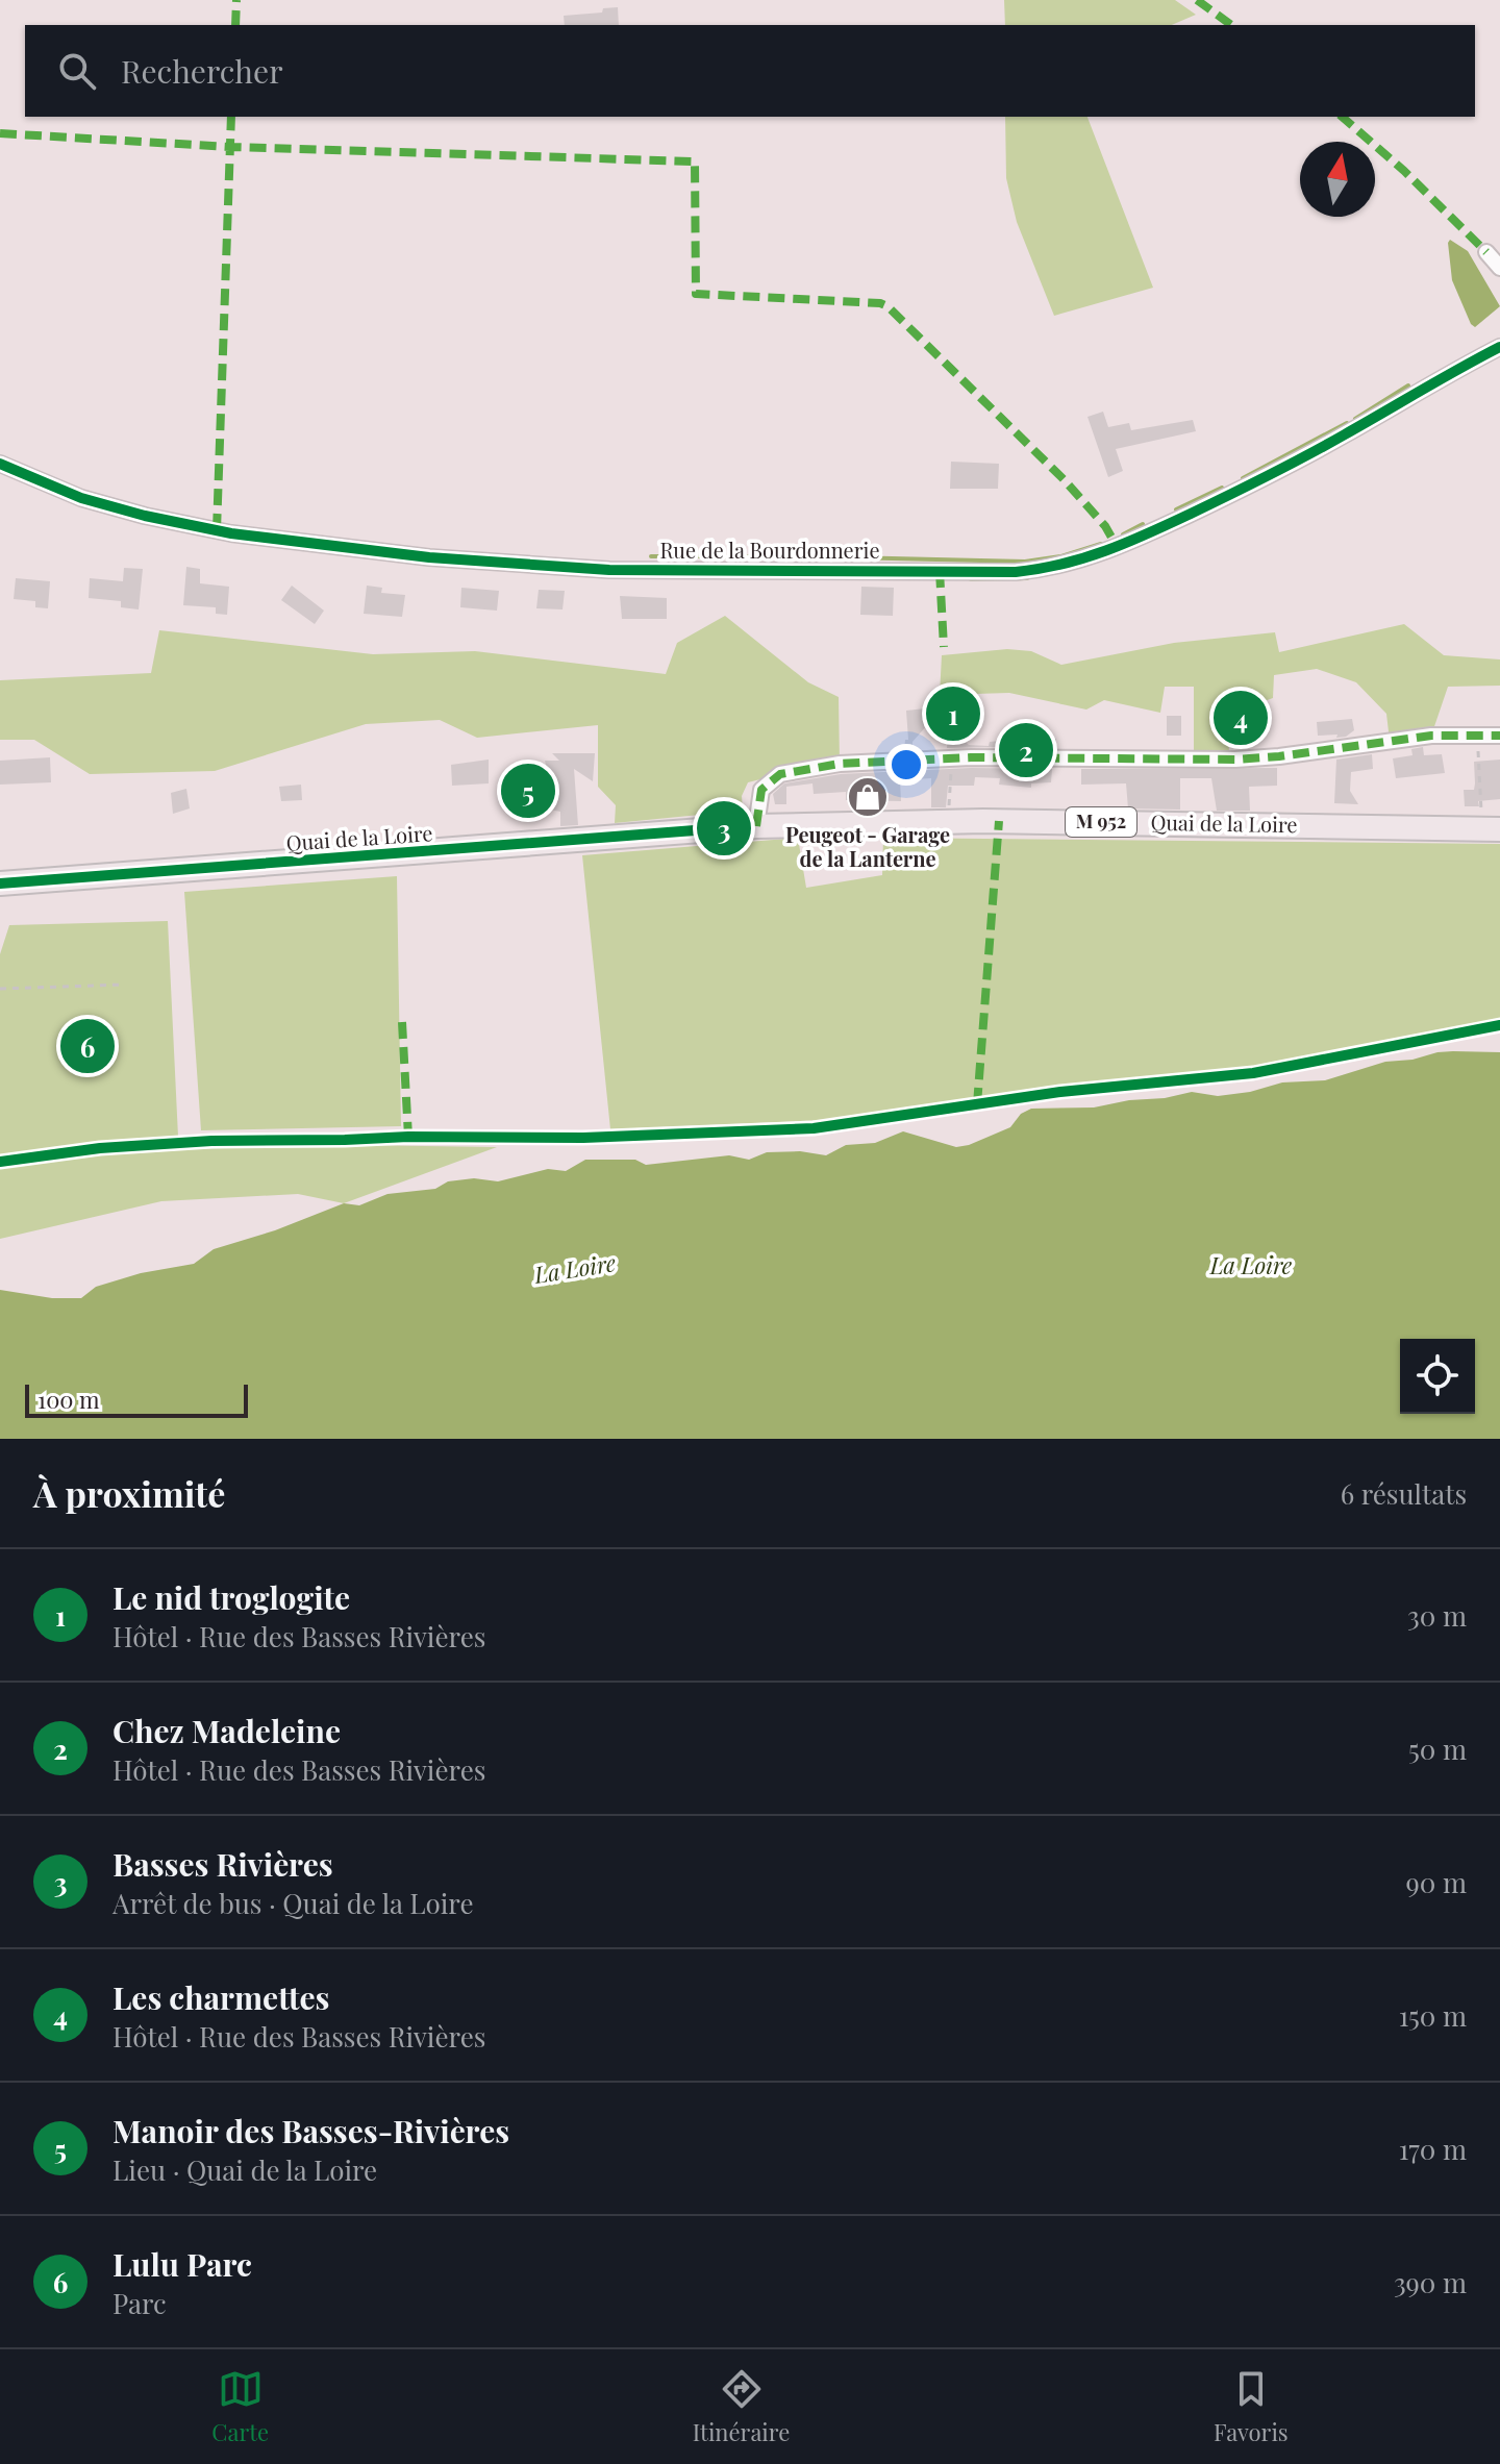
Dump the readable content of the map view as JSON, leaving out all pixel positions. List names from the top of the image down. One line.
{"streets":{"main road":["M 952","Quai de la Loire"],"street":["Rue de la Bourdonnerie"]},"water":["La Loire"],"places":{"shop":["Peugeot - Garage de la Lanterne"]},"scale_bar":"100 m","north":"top","page":{"search":"Rechercher","pins":["1","4","2","5","3","6"],"scale":"100 m","heading":["À proximité","6 résultats"],"list":[{"mark":"1","name":"Le nid troglogite","note":"Hôtel · Rue des Basses Rivières","value":"30 m"},{"mark":"2","name":"Chez Madeleine","note":"Hôtel · Rue des Basses Rivières","value":"50 m"},{"mark":"3","name":"Basses Rivières","note":"Arrêt de bus · Quai de la Loire","value":"90 m"},{"mark":"4","name":"Les charmettes","note":"Hôtel · Rue des Basses Rivières","value":"150 m"},{"mark":"5","name":"Manoir des Basses-Rivières","note":"Lieu · Quai de la Loire","value":"170 m"},{"mark":"6","name":"Lulu Parc","note":"Parc","value":"390 m"}],"nav":["Carte","Itinéraire","Favoris"]}}
